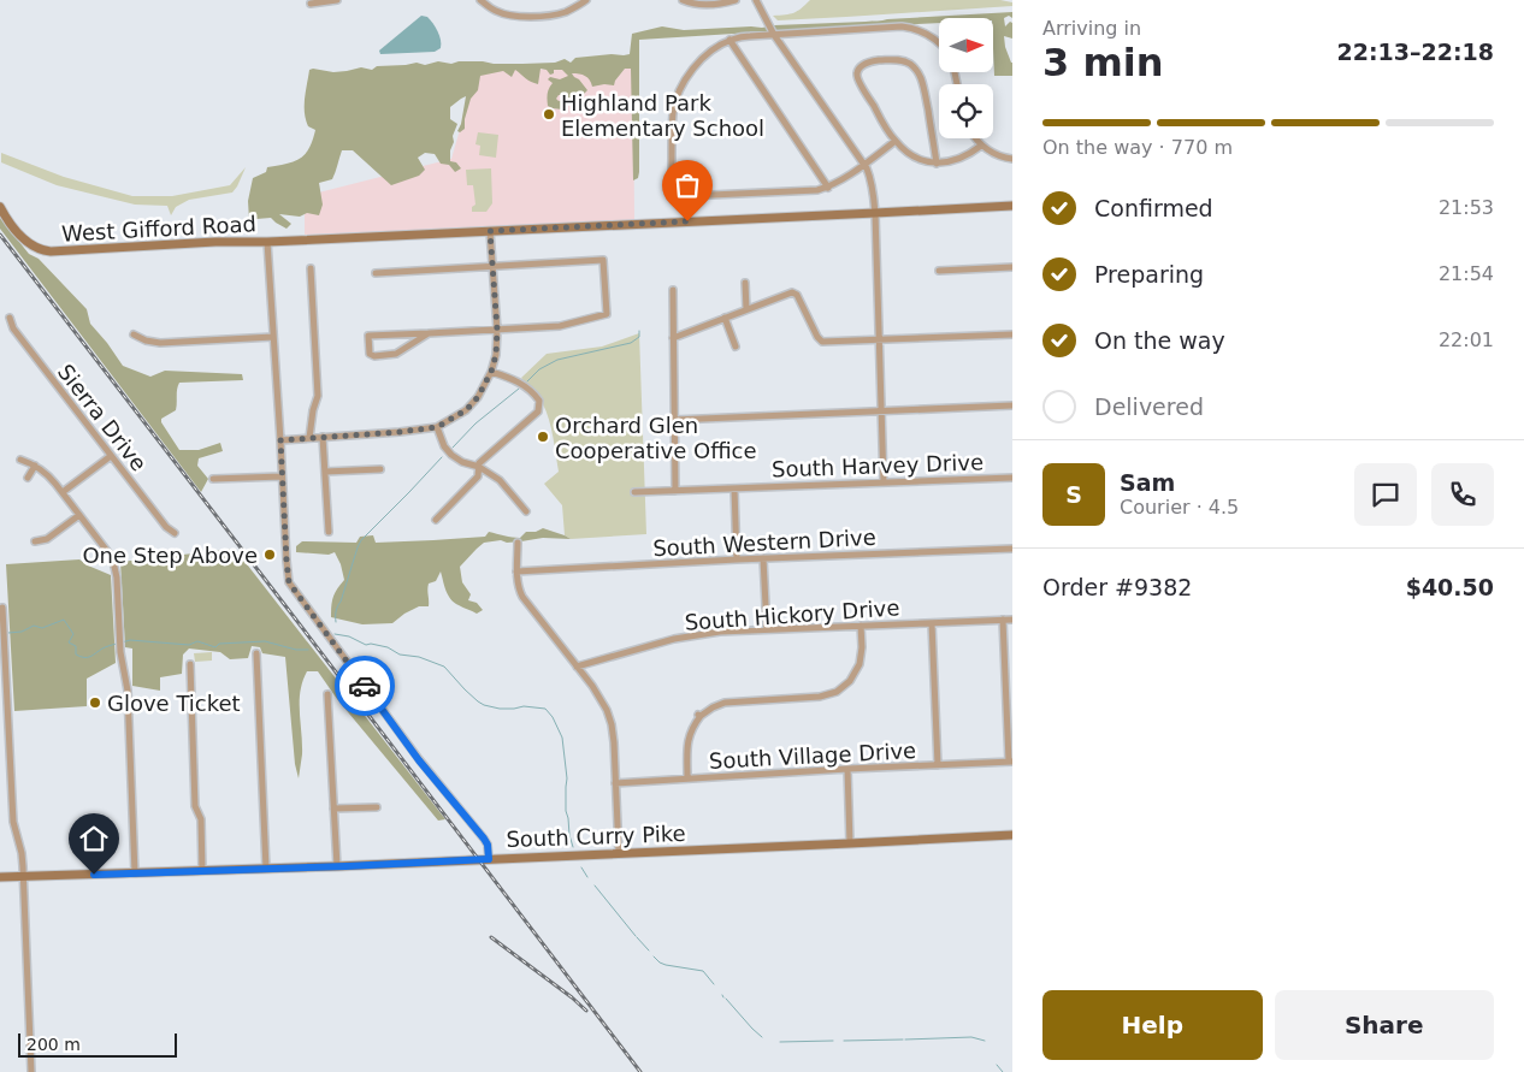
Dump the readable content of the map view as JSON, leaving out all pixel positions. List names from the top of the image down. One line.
{"streets":{"street":["West Gifford Road","Sierra Drive","South Harvey Drive","South Western Drive","South Hickory Drive","South Village Drive","South Curry Pike"]},"crossings":[["West Gifford Road","South Curry Pike"]],"places":["Highland Park Elementary School","Orchard Glen Cooperative Office","One Step Above","Glove Ticket"],"scale_bar":"200 m","north":"right","page":{"heading":["3 min","Arriving in","22:13–22:18"],"panel":["Sam","Courier · 4.5","Order #9382","$40.50"],"bar":"On the way · 770 m","list":[["Confirmed","21:53"],["Preparing","21:54"],["On the way","22:01"],"Delivered"],"round":"S","buttons":["Help","Share"],"scale":"200 m"}}
